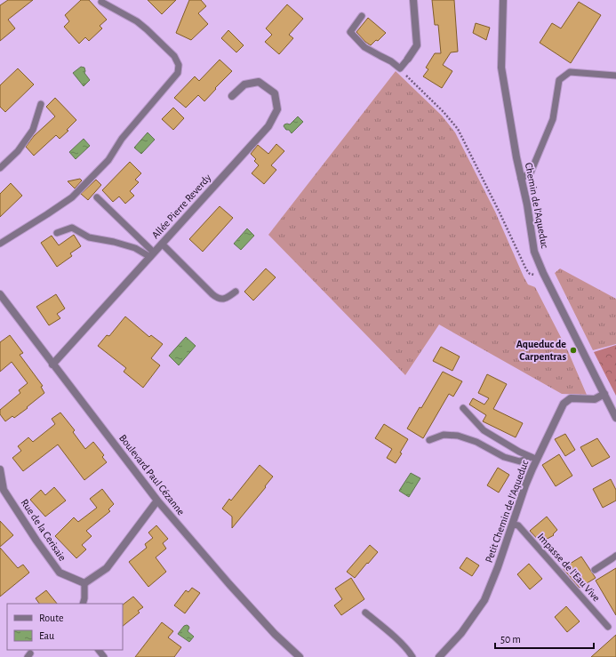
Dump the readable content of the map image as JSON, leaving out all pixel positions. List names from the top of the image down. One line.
{"streets":{"street":["Chemin de l'Aqueduc","Allée Pierre Reverdy","Boulevard Paul Cézanne","Petit Chemin de l'Aqueduc","Rue de la Cerisaie"],"lane":["Impasse de l'Eau Vive"]},"crossings":[["Chemin de l'Aqueduc","Petit Chemin de l'Aqueduc"],["Allée Pierre Reverdy","Boulevard Paul Cézanne"],["Petit Chemin de l'Aqueduc","Impasse de l'Eau Vive"]],"places":["Aqueduc de Carpentras"],"legend":["Route","Eau"],"scale_bar":"50 m"}
